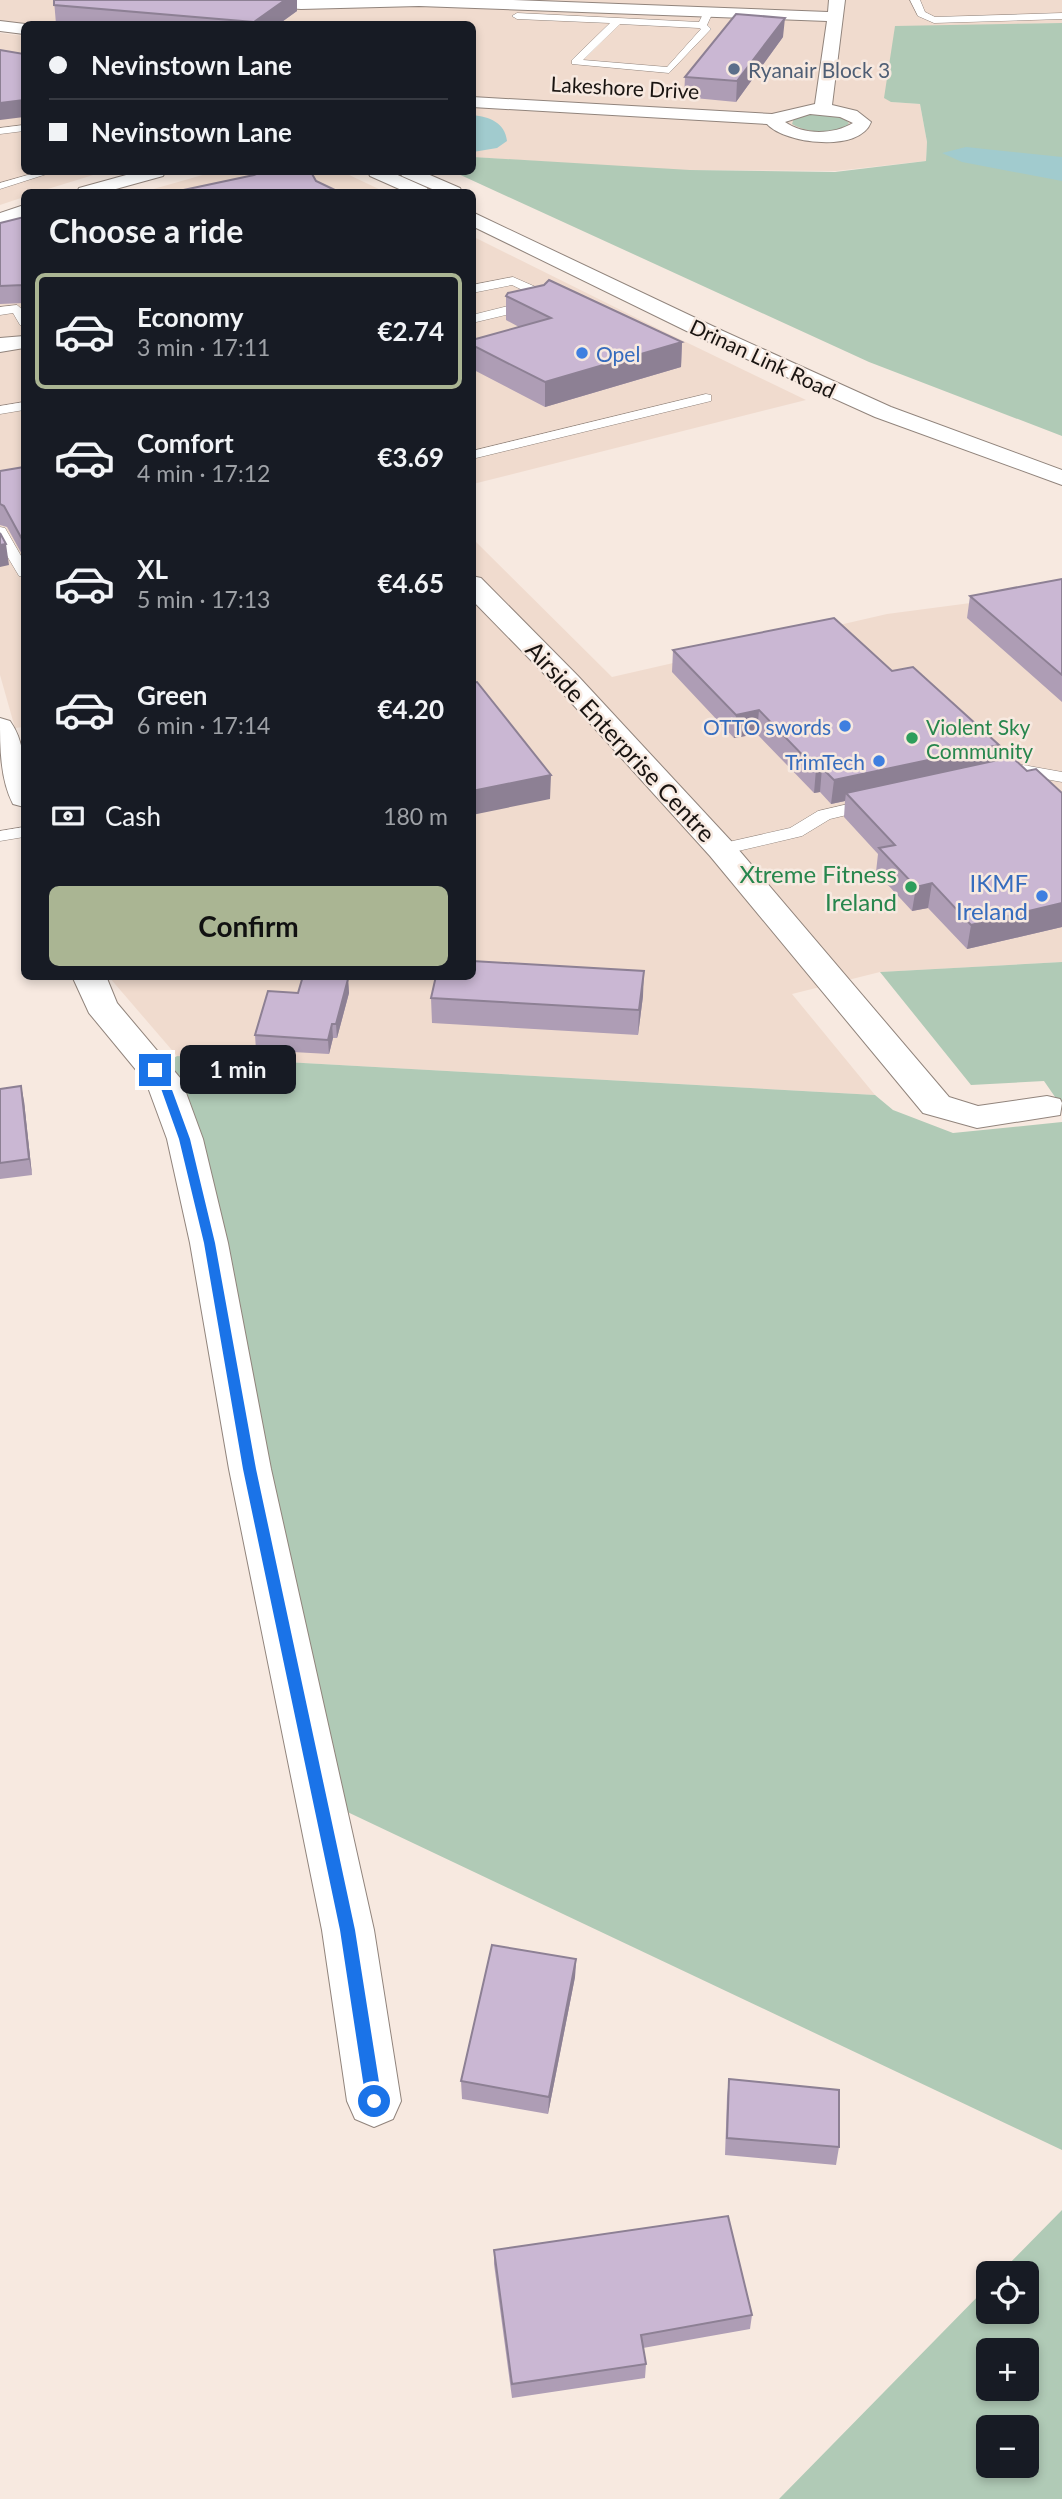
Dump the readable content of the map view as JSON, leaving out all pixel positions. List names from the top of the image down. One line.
{"streets":{"street":["Lakeshore Drive","Drinan Link Road","Airside Enterprise Centre"]},"places":["Ryanair Block 3","Opel","OTTO swords","Violent Sky Community","TrimTech","Xtreme Fitness Ireland","IKMF Ireland"],"page":{"banner":["Nevinstown Lane","Nevinstown Lane"],"heading":"Choose a ride","list":[{"name":"Economy","note":"3 min · 17:11","value":"€2.74"},{"name":"Comfort","note":"4 min · 17:12","value":"€3.69"},{"name":"XL","note":"5 min · 17:13","value":"€4.65"},{"name":"Green","note":"6 min · 17:14","value":"€4.20"}],"pay":["Cash","180 m"],"buttons":"Confirm","bubble":"1 min","map_buttons":["+","−"]}}
